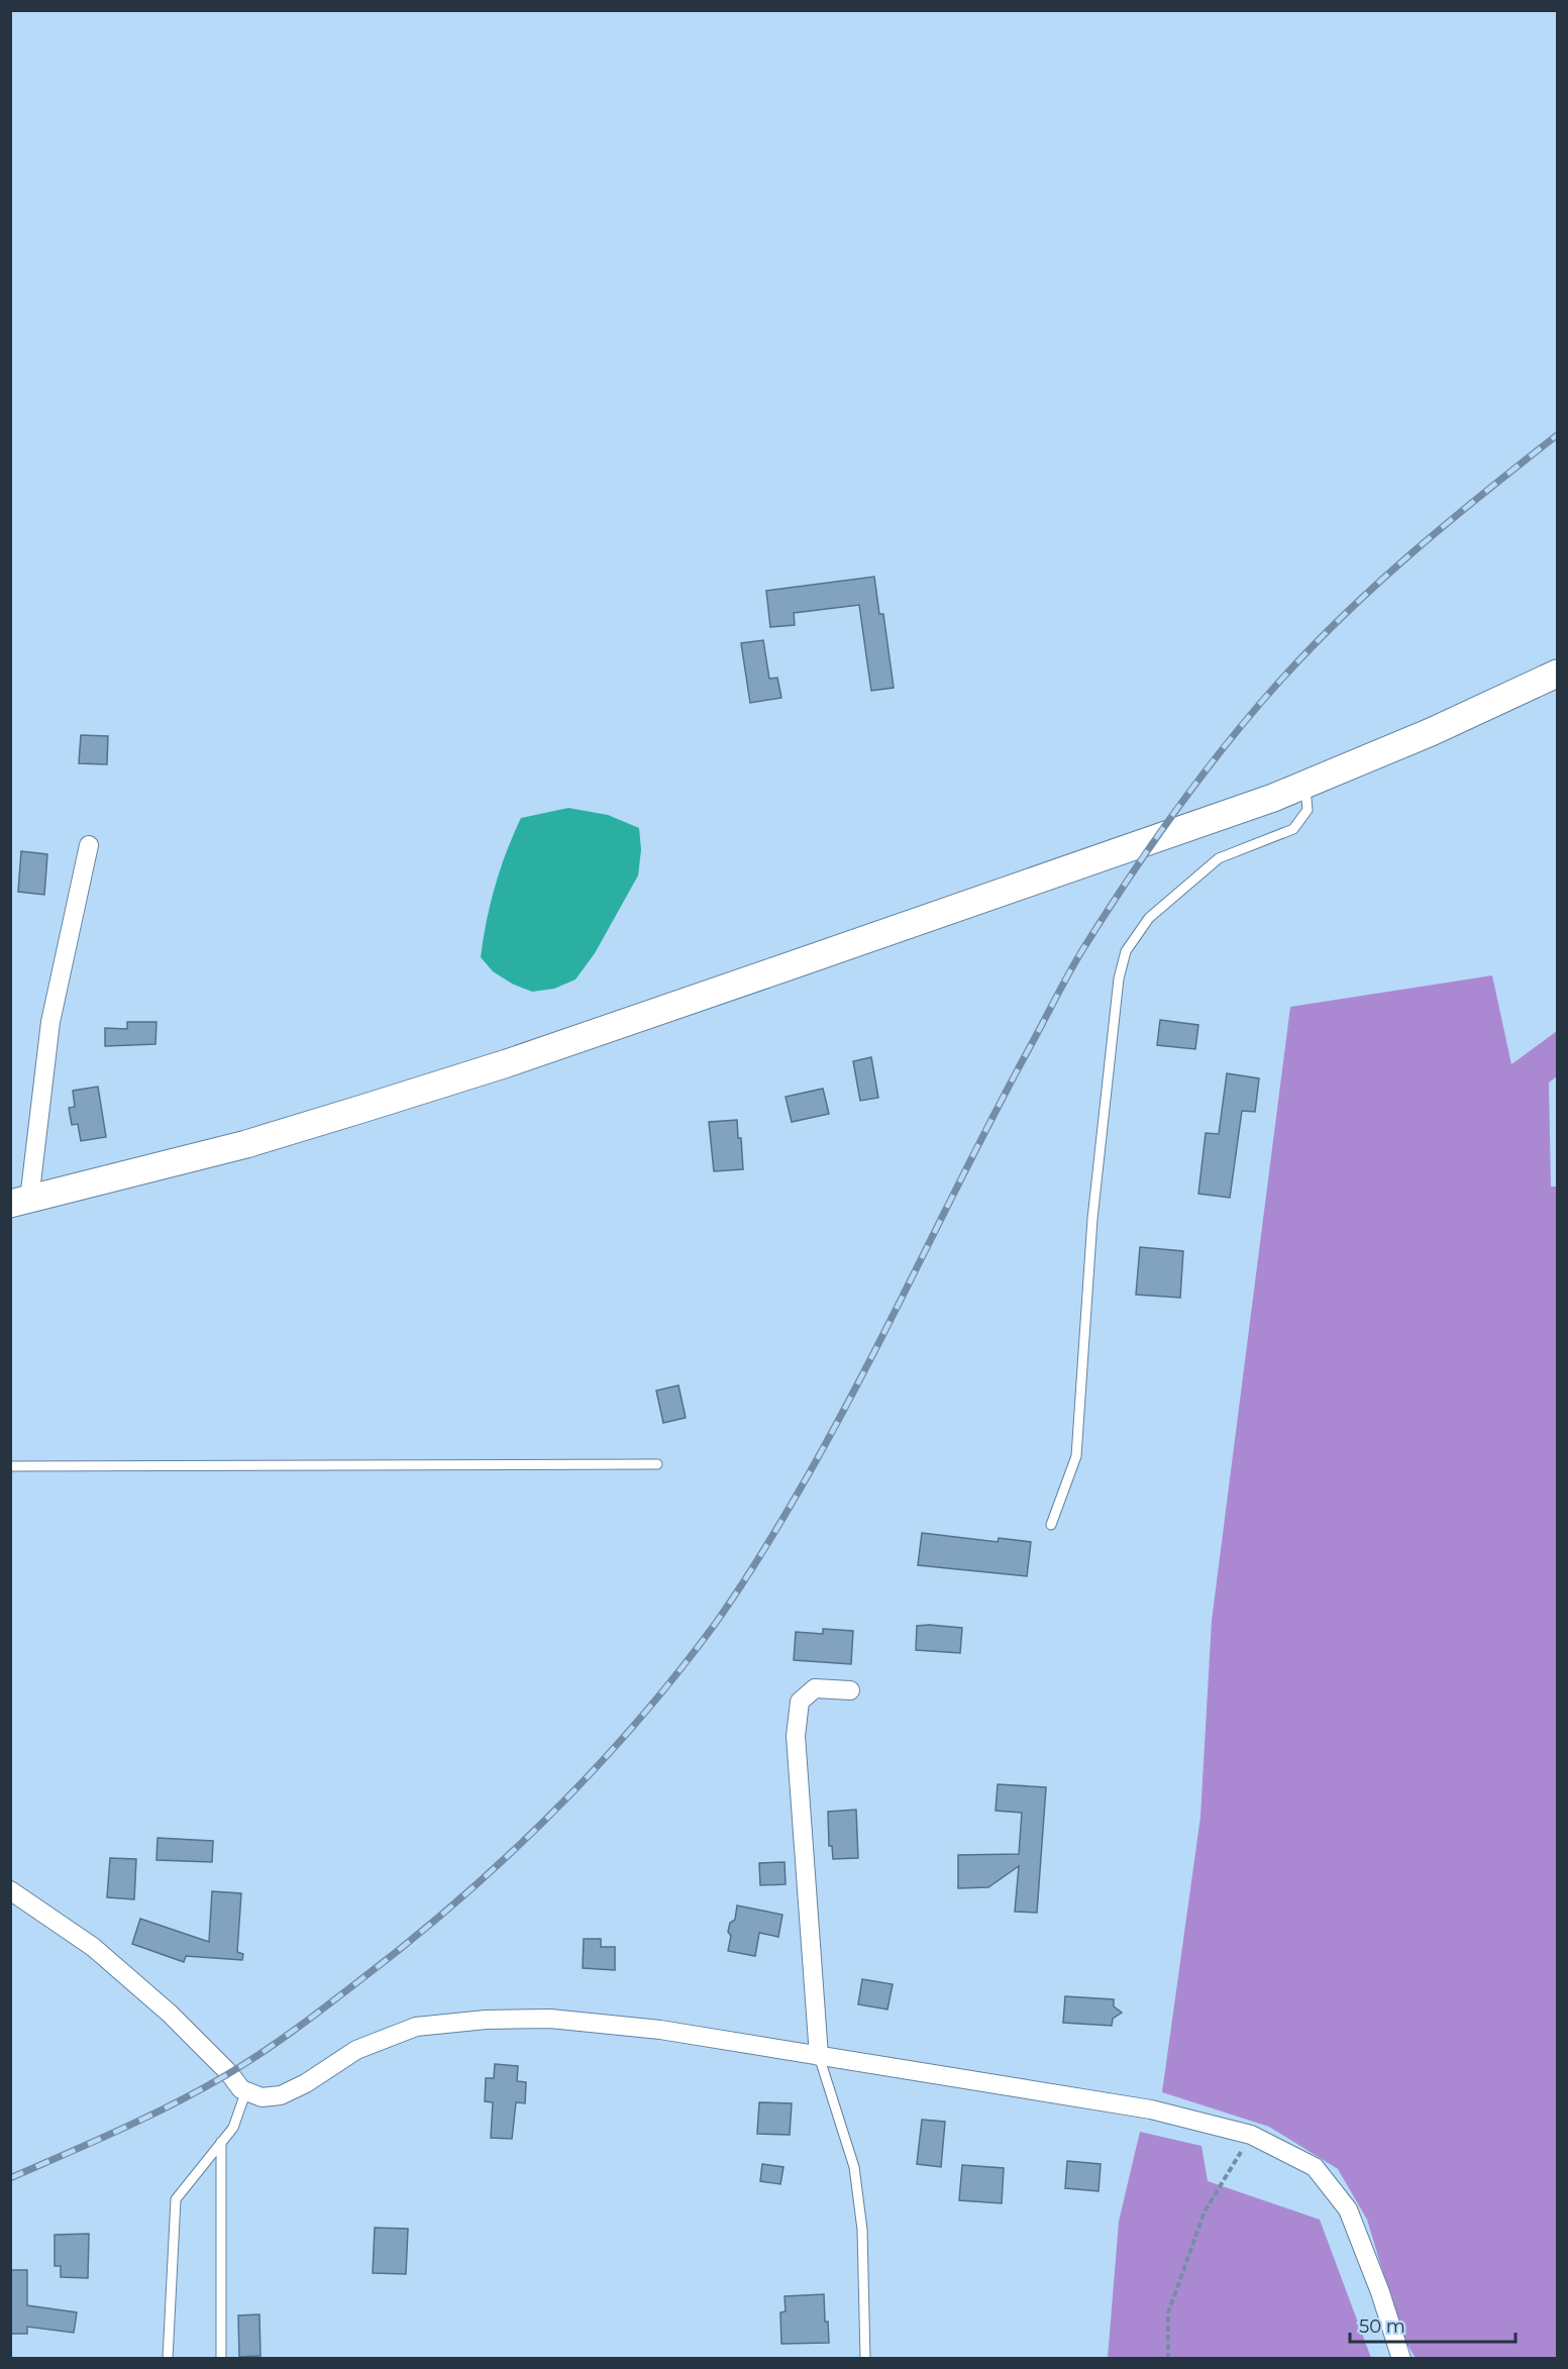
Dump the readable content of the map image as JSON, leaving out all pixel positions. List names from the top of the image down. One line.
{"scale_bar":"50 m"}
